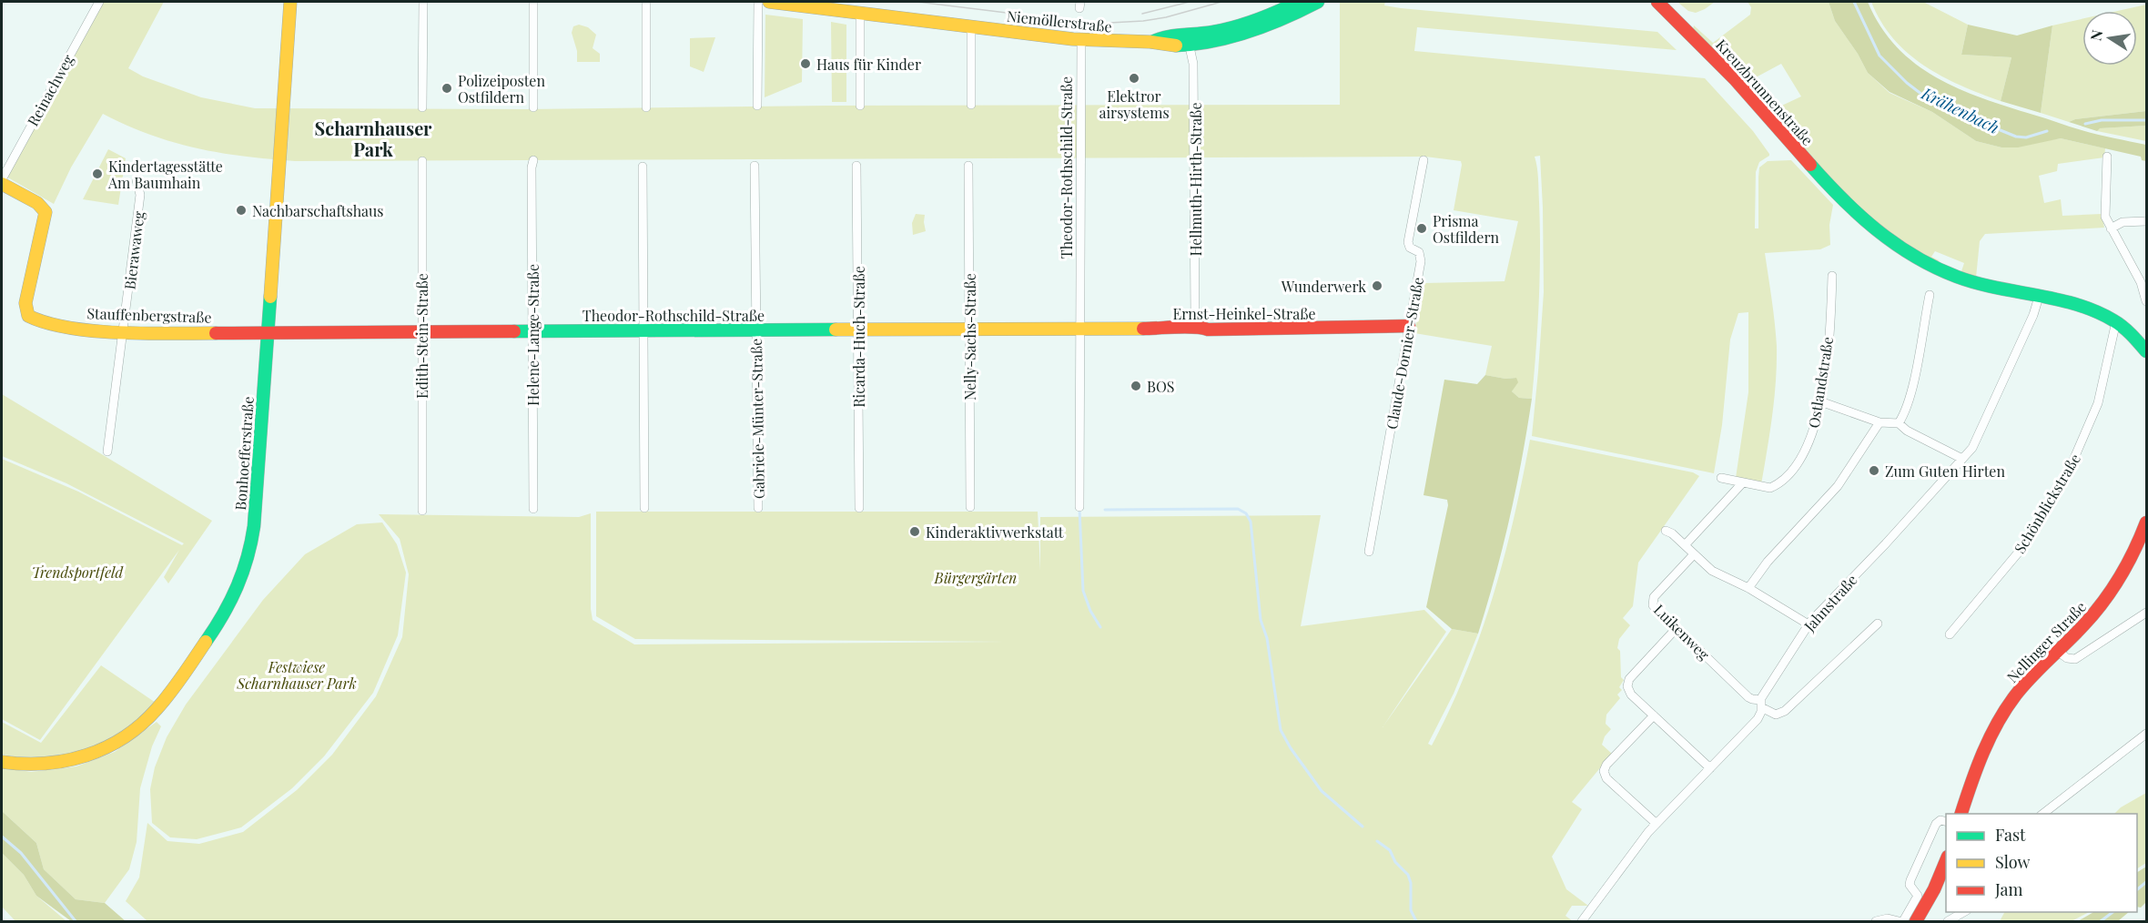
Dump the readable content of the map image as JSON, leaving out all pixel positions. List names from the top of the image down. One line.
{"streets":{"main road":["Niemöllerstraße","Kreuzbrunnenstraße","Theodor-Rothschild-Straße","Ernst-Heinkel-Straße","Stauffenbergstraße","Bonhoefferstraße","Nellinger Straße"],"street":["Reinachweg","Hellmuth-Hirth-Straße","Bierawaweg","Helene-Lange-Straße","Edith-Stein-Straße","Ricarda-Huch-Straße","Nelly-Sachs-Straße","Claude-Dornier-Straße","Ostlandstraße","Gabriele-Münter-Straße","Schönblickstraße","Jahnstraße","Luikenweg"]},"crossings":[["Niemöllerstraße","Theodor-Rothschild-Straße"],["Niemöllerstraße","Hellmuth-Hirth-Straße"],["Reinachweg","Stauffenbergstraße"],["Kreuzbrunnenstraße","Jahnstraße"],["Theodor-Rothschild-Straße","Ernst-Heinkel-Straße"],["Theodor-Rothschild-Straße","Stauffenbergstraße"],["Theodor-Rothschild-Straße","Helene-Lange-Straße"],["Theodor-Rothschild-Straße","Edith-Stein-Straße"],["Theodor-Rothschild-Straße","Ricarda-Huch-Straße"],["Theodor-Rothschild-Straße","Nelly-Sachs-Straße"],["Theodor-Rothschild-Straße","Gabriele-Münter-Straße"],["Theodor-Rothschild-Straße","Bonhoefferstraße"],["Hellmuth-Hirth-Straße","Ernst-Heinkel-Straße"],["Bierawaweg","Stauffenbergstraße"],["Ernst-Heinkel-Straße","Claude-Dornier-Straße"],["Stauffenbergstraße","Bonhoefferstraße"],["Jahnstraße","Luikenweg"]],"districts":["Scharnhauser Park"],"water":["Krähenbach"],"parks":["Trendsportfeld","Bürgergärten","Festwiese Scharnhauser Park"],"places":["Haus für Kinder","Elektror airsystems","Polizeiposten Ostfildern","Kindertagesstätte Am Baumhain","Nachbarschaftshaus","Prisma Ostfildern","Wunderwerk","BOS","Zum Guten Hirten","Kinderaktivwerkstatt"],"legend":["Fast","Slow","Jam"],"north":"left"}
